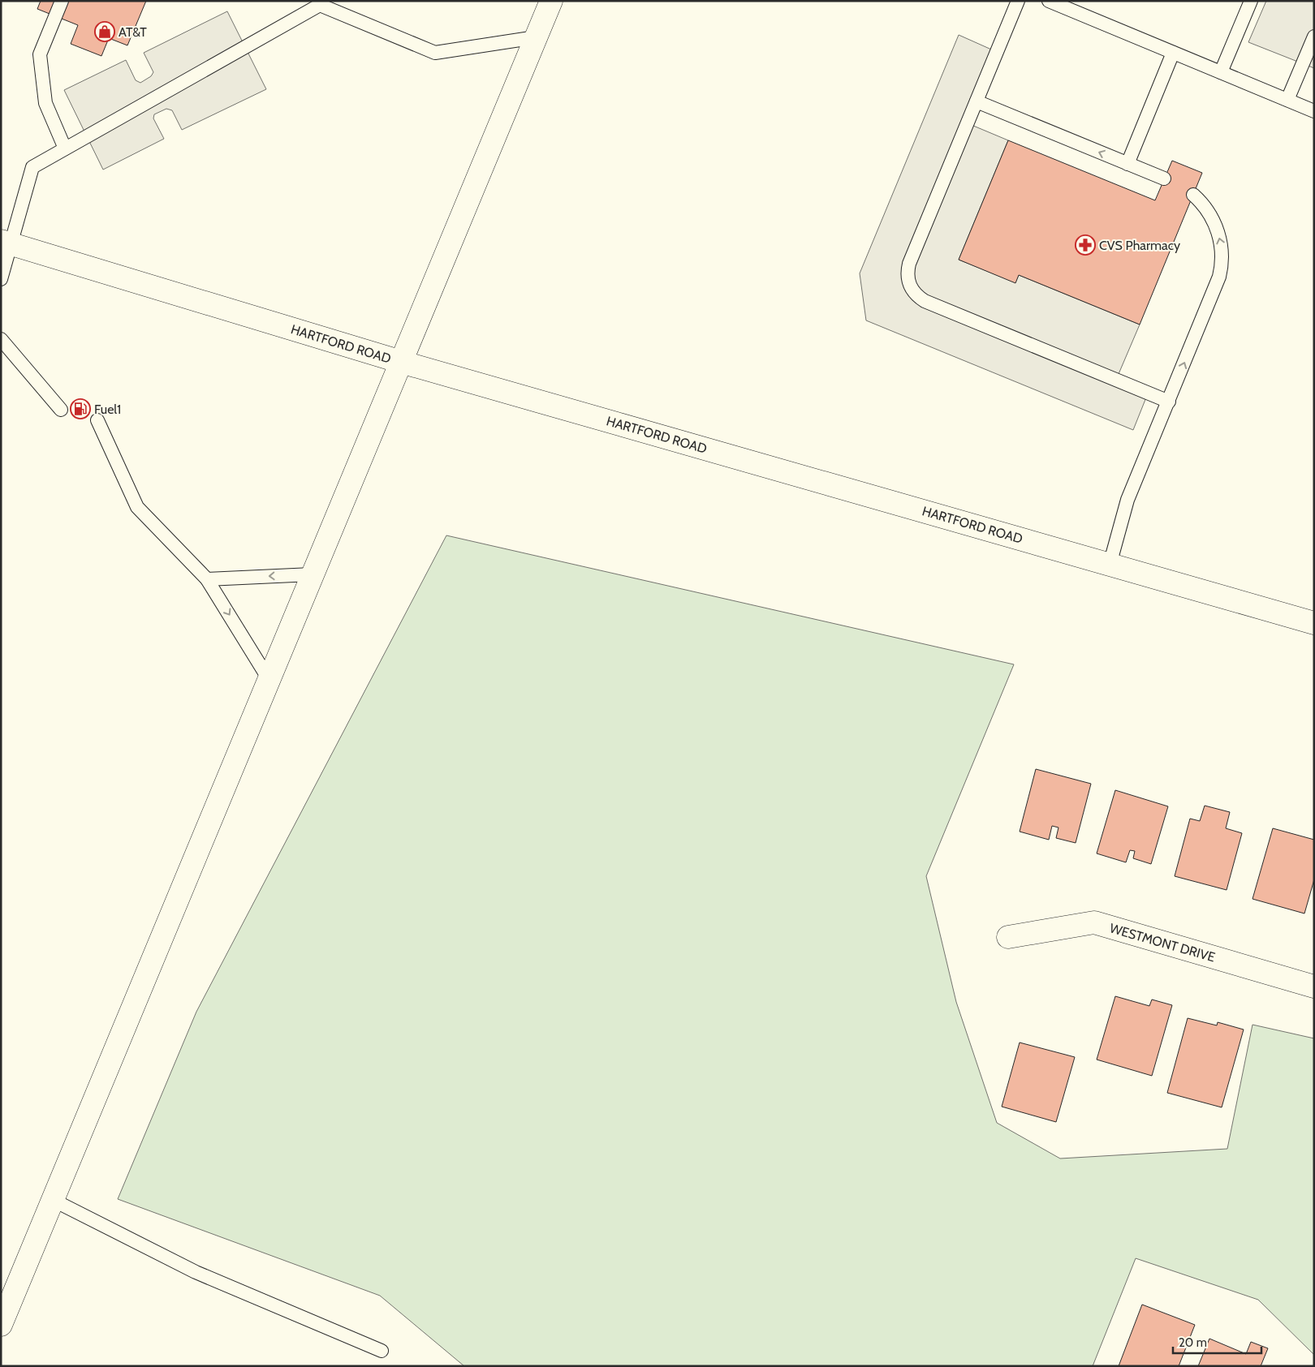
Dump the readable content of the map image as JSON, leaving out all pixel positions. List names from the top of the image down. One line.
{"streets":{"main road":["HARTFORD ROAD","WESTMONT DRIVE"]},"places":{"shop":["AT&T"],"pharmacy":["CVS Pharmacy"],"fuel station":["Fuel1"]},"scale_bar":"20 m"}
